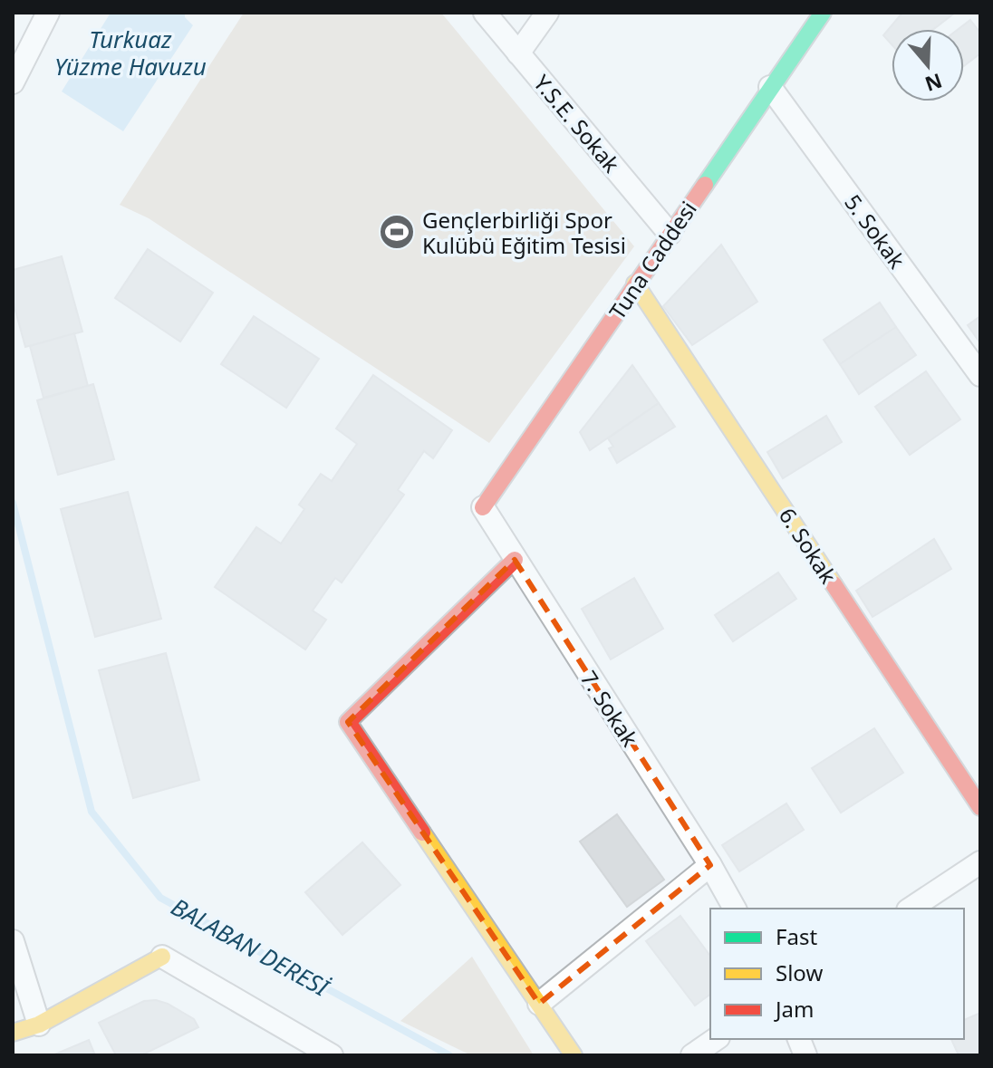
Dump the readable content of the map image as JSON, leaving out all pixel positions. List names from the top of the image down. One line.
{"streets":{"street":["Y.S.E. Sokak","5. Sokak","Tuna Caddesi","6. Sokak","7. Sokak"]},"crossings":[["Y.S.E. Sokak","Tuna Caddesi"],["5. Sokak","Tuna Caddesi"],["Tuna Caddesi","6. Sokak"],["Tuna Caddesi","7. Sokak"]],"water":["Turkuaz Yüzme Havuzu","BALABAN DERESİ"],"places":{"sports":["Gençlerbirliği Spor Kulübü Eğitim Tesisi"]},"legend":["Fast","Slow","Jam"],"north":"bottom"}
